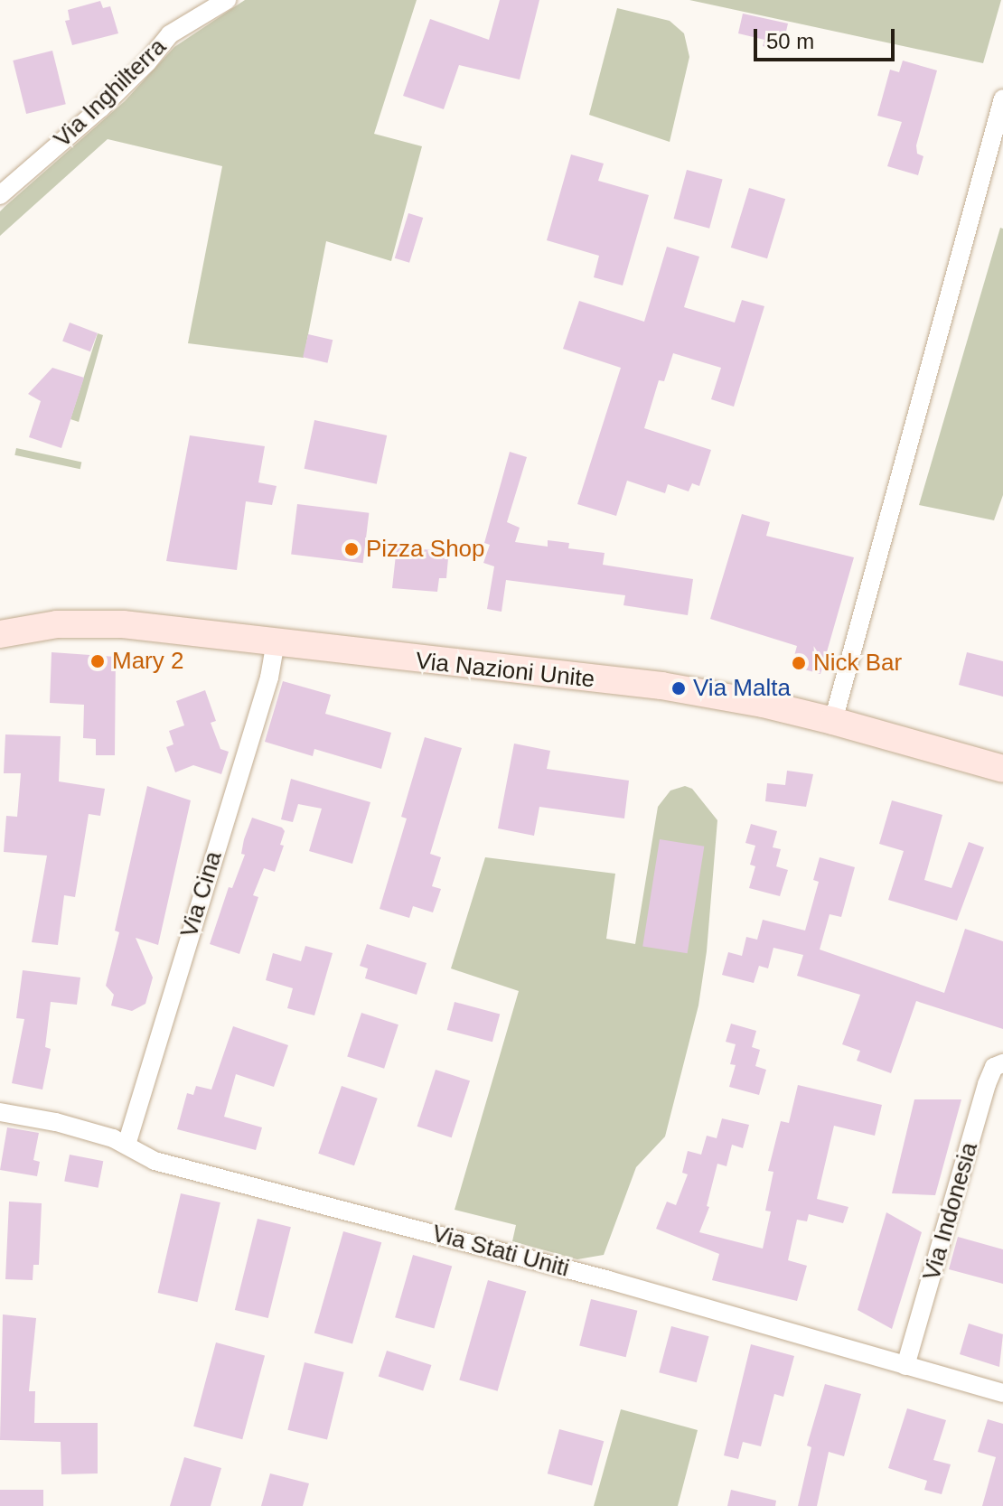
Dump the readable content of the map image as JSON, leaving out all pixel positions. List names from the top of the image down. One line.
{"streets":{"street":["Via Inghilterra","Via Nazioni Unite","Via Cina","Via Indonesia","Via Stati Uniti"]},"crossings":[["Via Nazioni Unite","Via Cina"],["Via Cina","Via Stati Uniti"],["Via Indonesia","Via Stati Uniti"]],"places":["Pizza Shop","Mary 2","Nick Bar","Via Malta"],"scale_bar":"50 m"}
